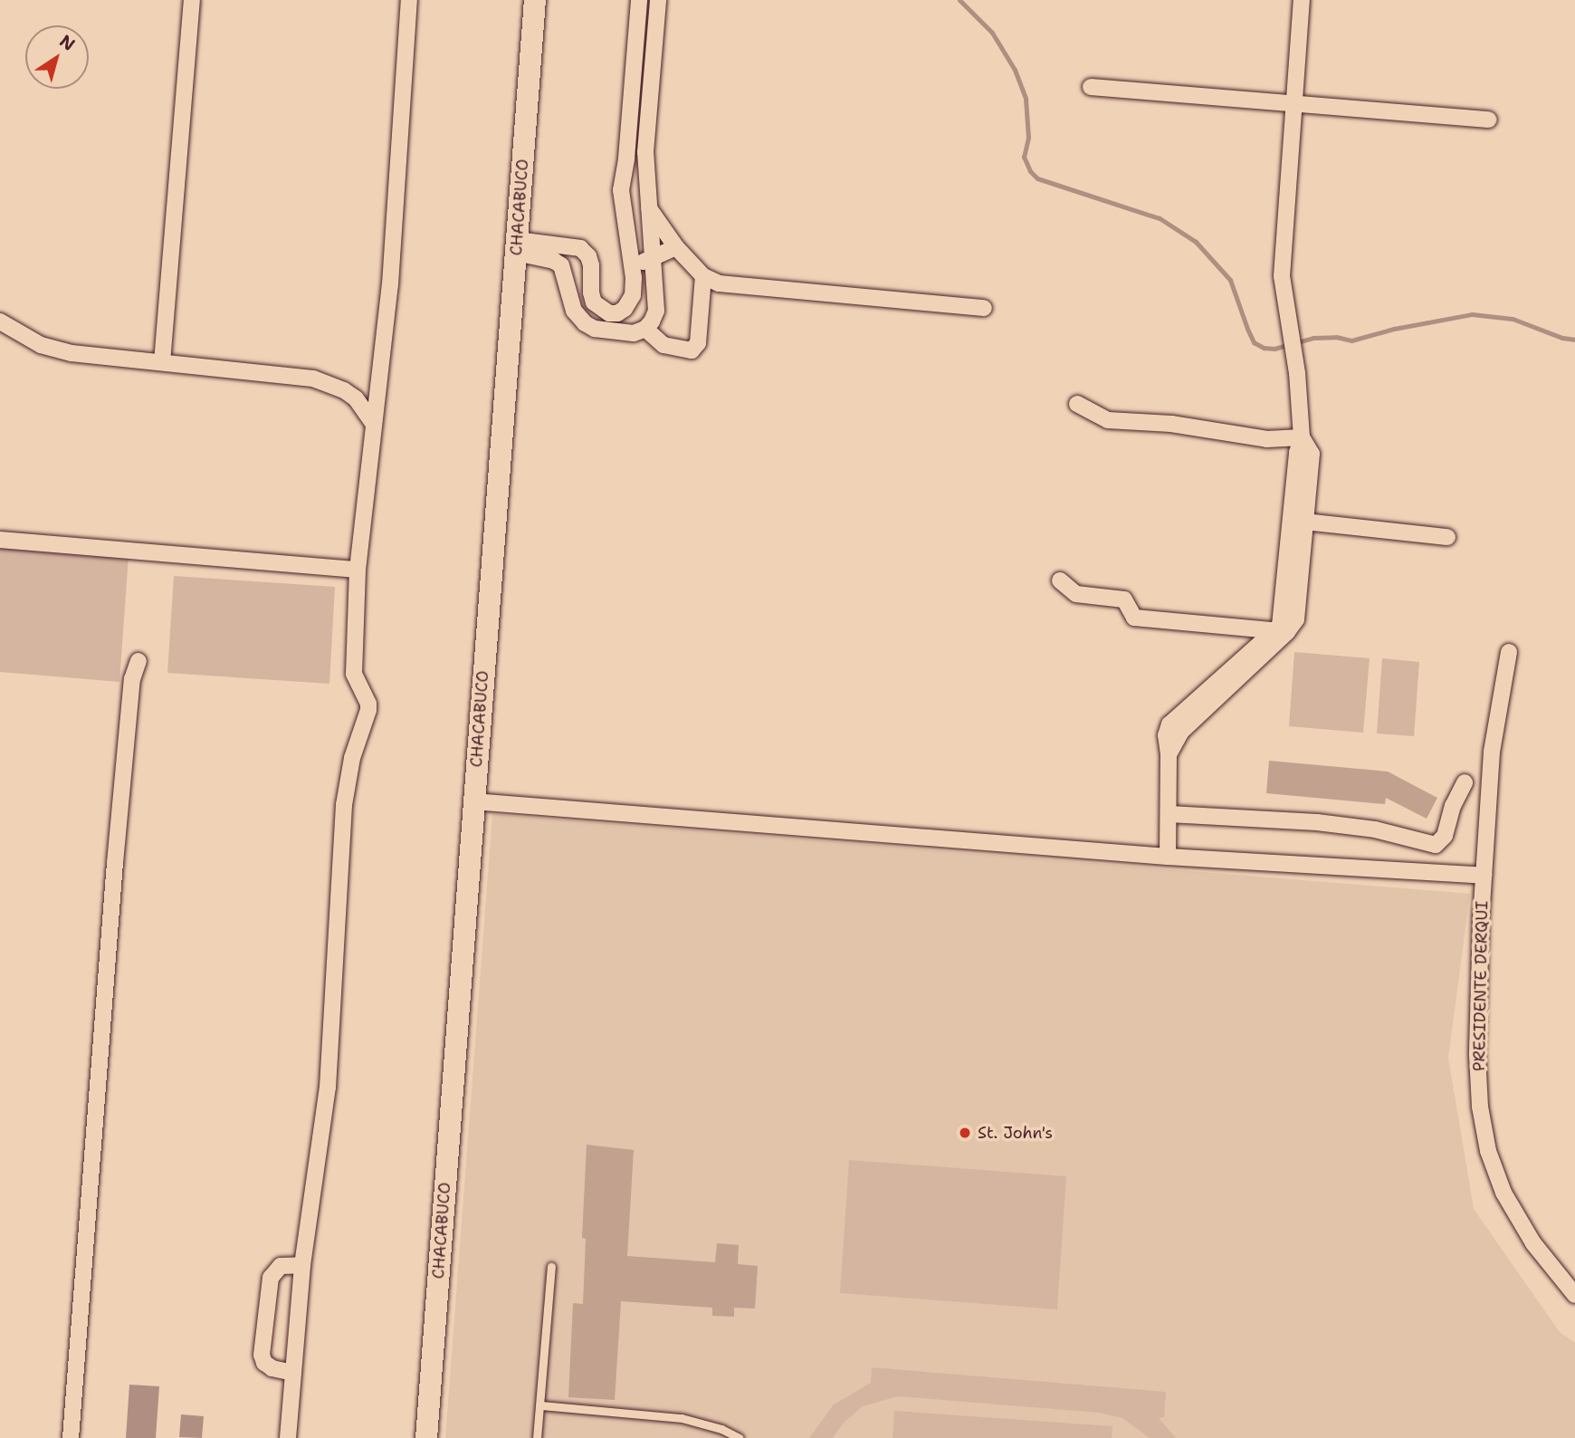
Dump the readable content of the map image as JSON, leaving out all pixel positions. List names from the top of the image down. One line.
{"streets":{"street":["CHACABUCO","PRESIDENTE DERQUI"]},"places":["St. John's"],"north":"top right"}
